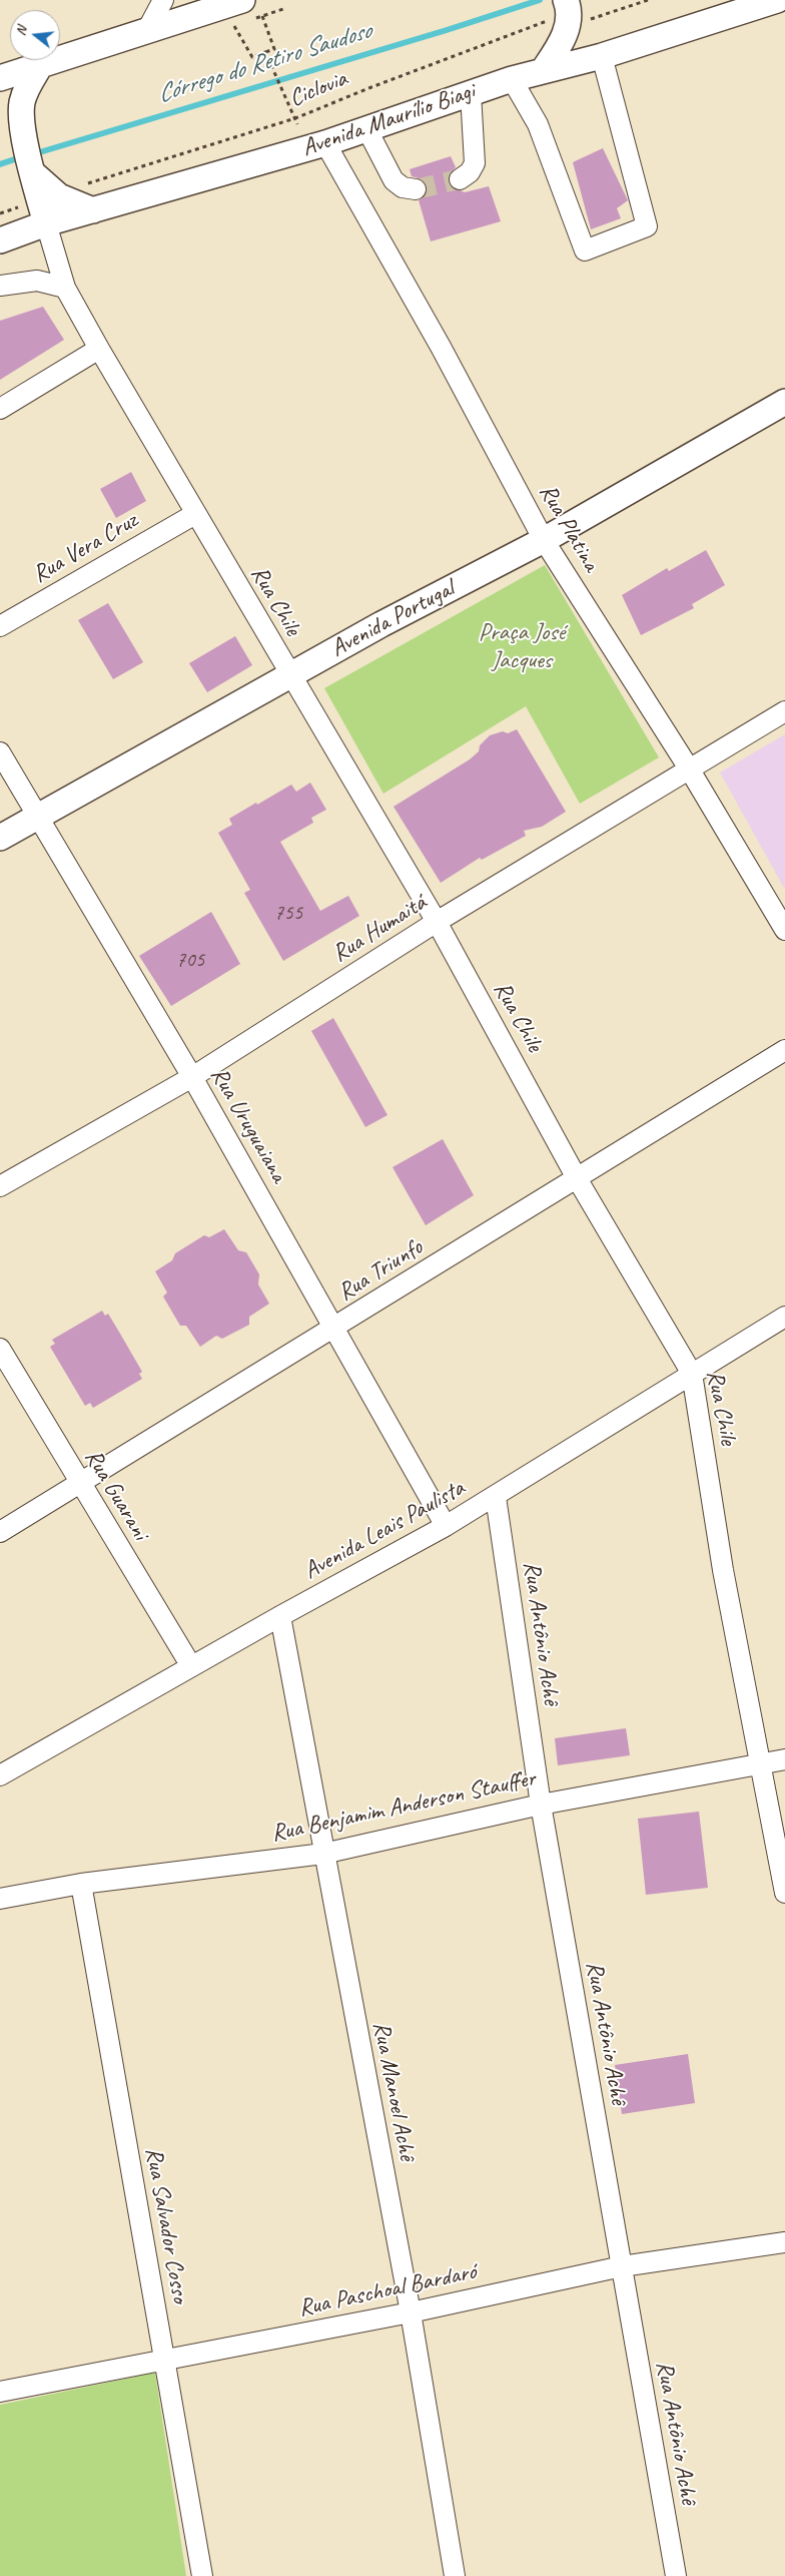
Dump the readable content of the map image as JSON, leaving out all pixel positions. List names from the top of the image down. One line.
{"streets":{"main road":["Avenida Maurílio Biagi","Avenida Portugal"],"street":["Rua Platina","Rua Vera Cruz","Rua Chile","Rua Humaitá","Rua Uruguaiana","Rua Triunfo","Rua Guarani","Avenida Leais Paulista","Rua Antônio Achê","Rua Benjamim Anderson Stauffer","Rua Manoel Achê","Rua Salvador Cosso","Rua Paschoal Bardaró"],"path":["Ciclovia"]},"crossings":[["Ciclovia","Avenida Maurílio Biagi"],["Ciclovia","Rua Chile"],["Avenida Maurílio Biagi","Rua Platina"],["Avenida Maurílio Biagi","Rua Chile"],["Rua Platina","Avenida Portugal"],["Rua Platina","Rua Humaitá"],["Rua Vera Cruz","Rua Chile"],["Rua Chile","Avenida Portugal"],["Rua Chile","Rua Humaitá"],["Rua Chile","Rua Triunfo"],["Rua Chile","Avenida Leais Paulista"],["Rua Chile","Rua Benjamim Anderson Stauffer"],["Avenida Portugal","Rua Uruguaiana"],["Rua Humaitá","Rua Uruguaiana"],["Rua Uruguaiana","Rua Triunfo"],["Rua Uruguaiana","Avenida Leais Paulista"],["Rua Triunfo","Rua Guarani"],["Rua Guarani","Avenida Leais Paulista"],["Avenida Leais Paulista","Rua Antônio Achê"],["Avenida Leais Paulista","Rua Manoel Achê"],["Rua Antônio Achê","Rua Benjamim Anderson Stauffer"],["Rua Antônio Achê","Rua Paschoal Bardaró"],["Rua Benjamim Anderson Stauffer","Rua Manoel Achê"],["Rua Benjamim Anderson Stauffer","Rua Salvador Cosso"],["Rua Manoel Achê","Rua Paschoal Bardaró"],["Rua Salvador Cosso","Rua Paschoal Bardaró"]],"water":["Córrego do Retiro Saudoso"],"parks":["Praça José Jacques"],"house_numbers":["755","705"],"north":"left"}
